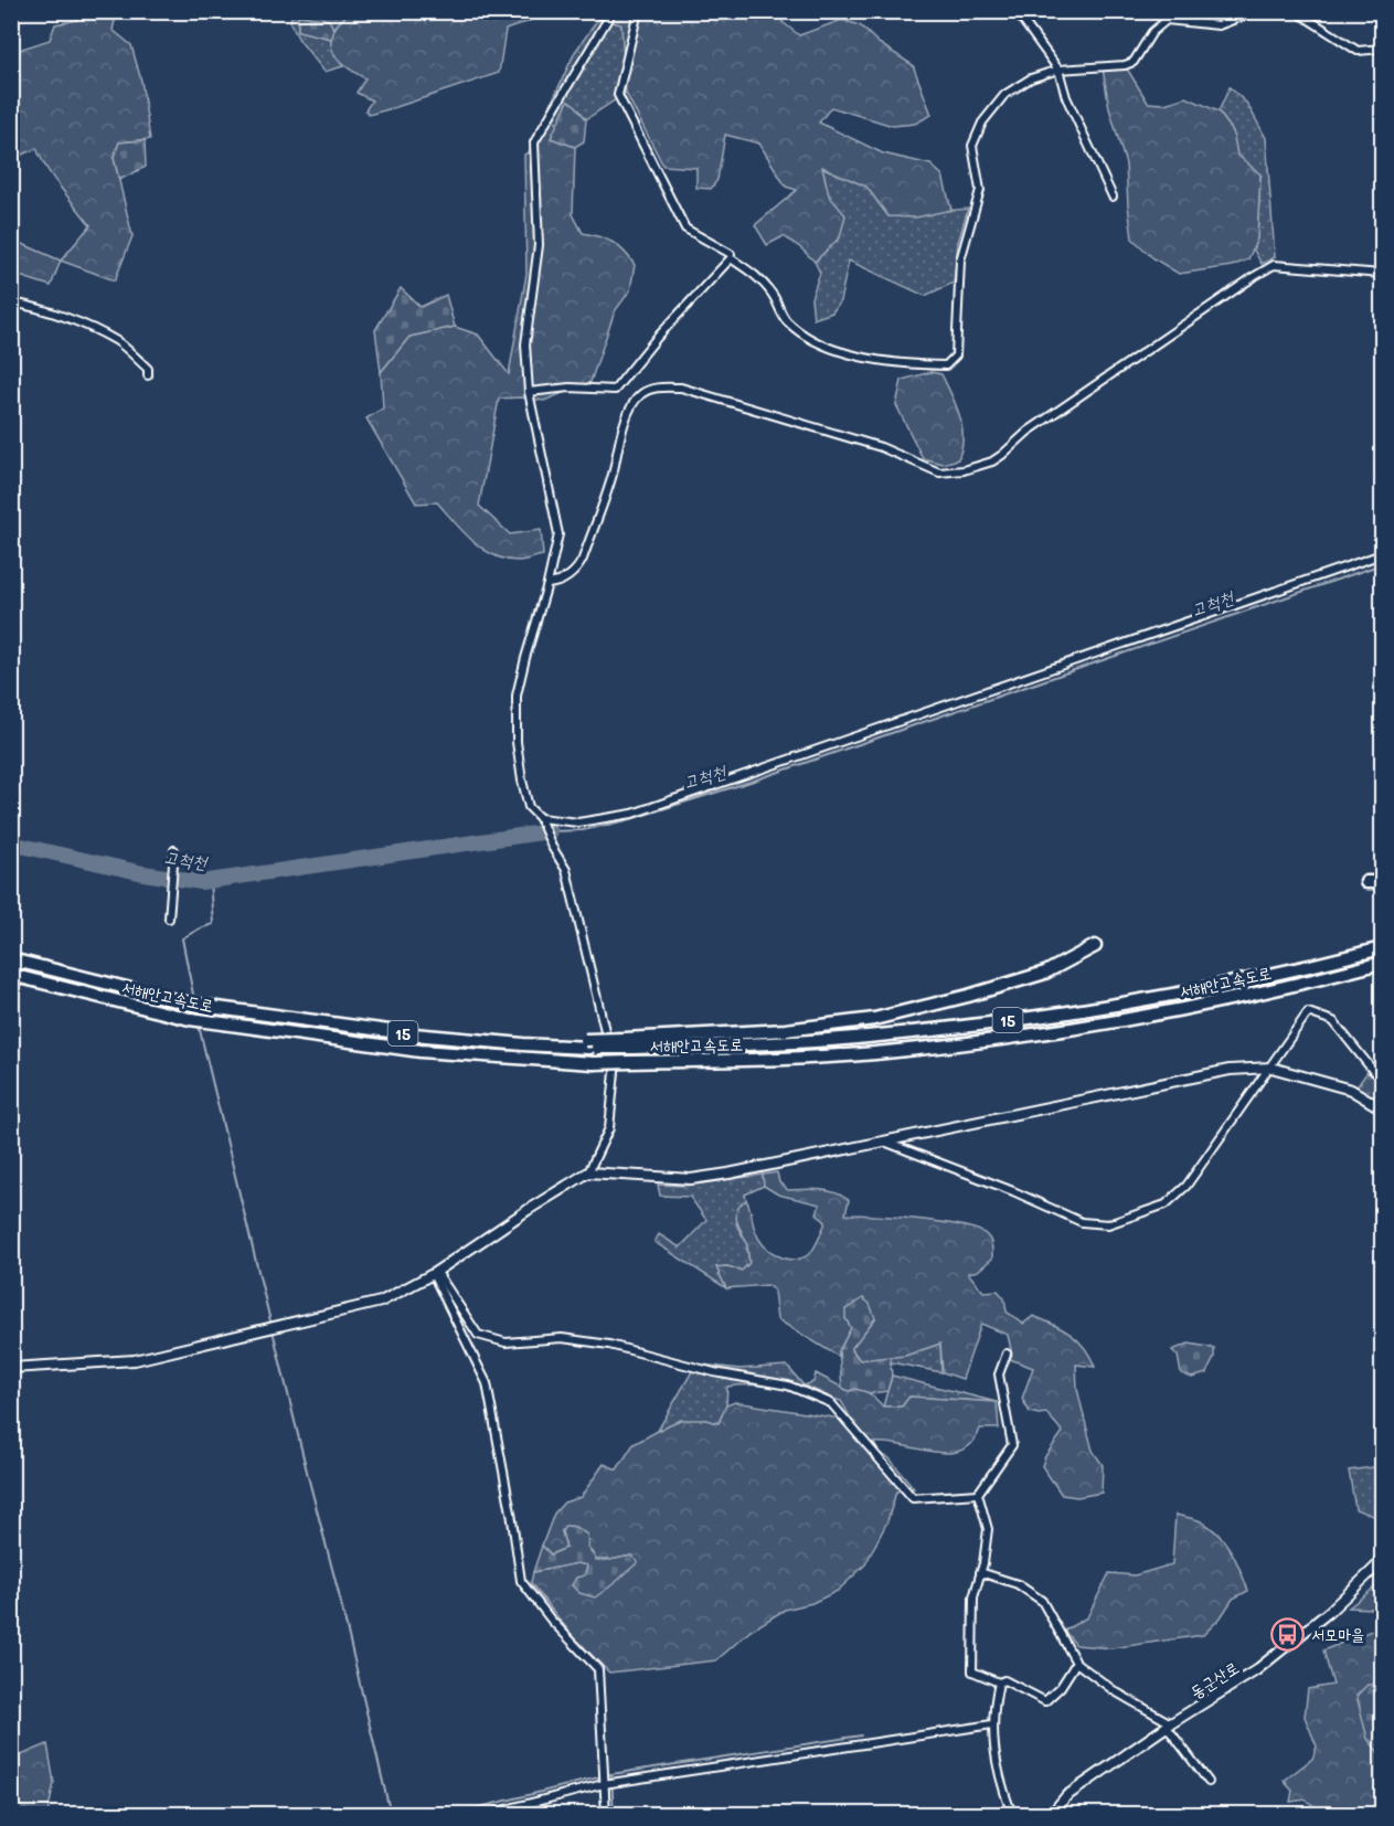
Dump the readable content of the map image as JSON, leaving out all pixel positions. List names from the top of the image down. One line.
{"streets":{"highway":["서해안고속도로","15"],"street":["동군산로"]},"water":["고척천"],"places":{"bus stop":["서모마을"]}}
